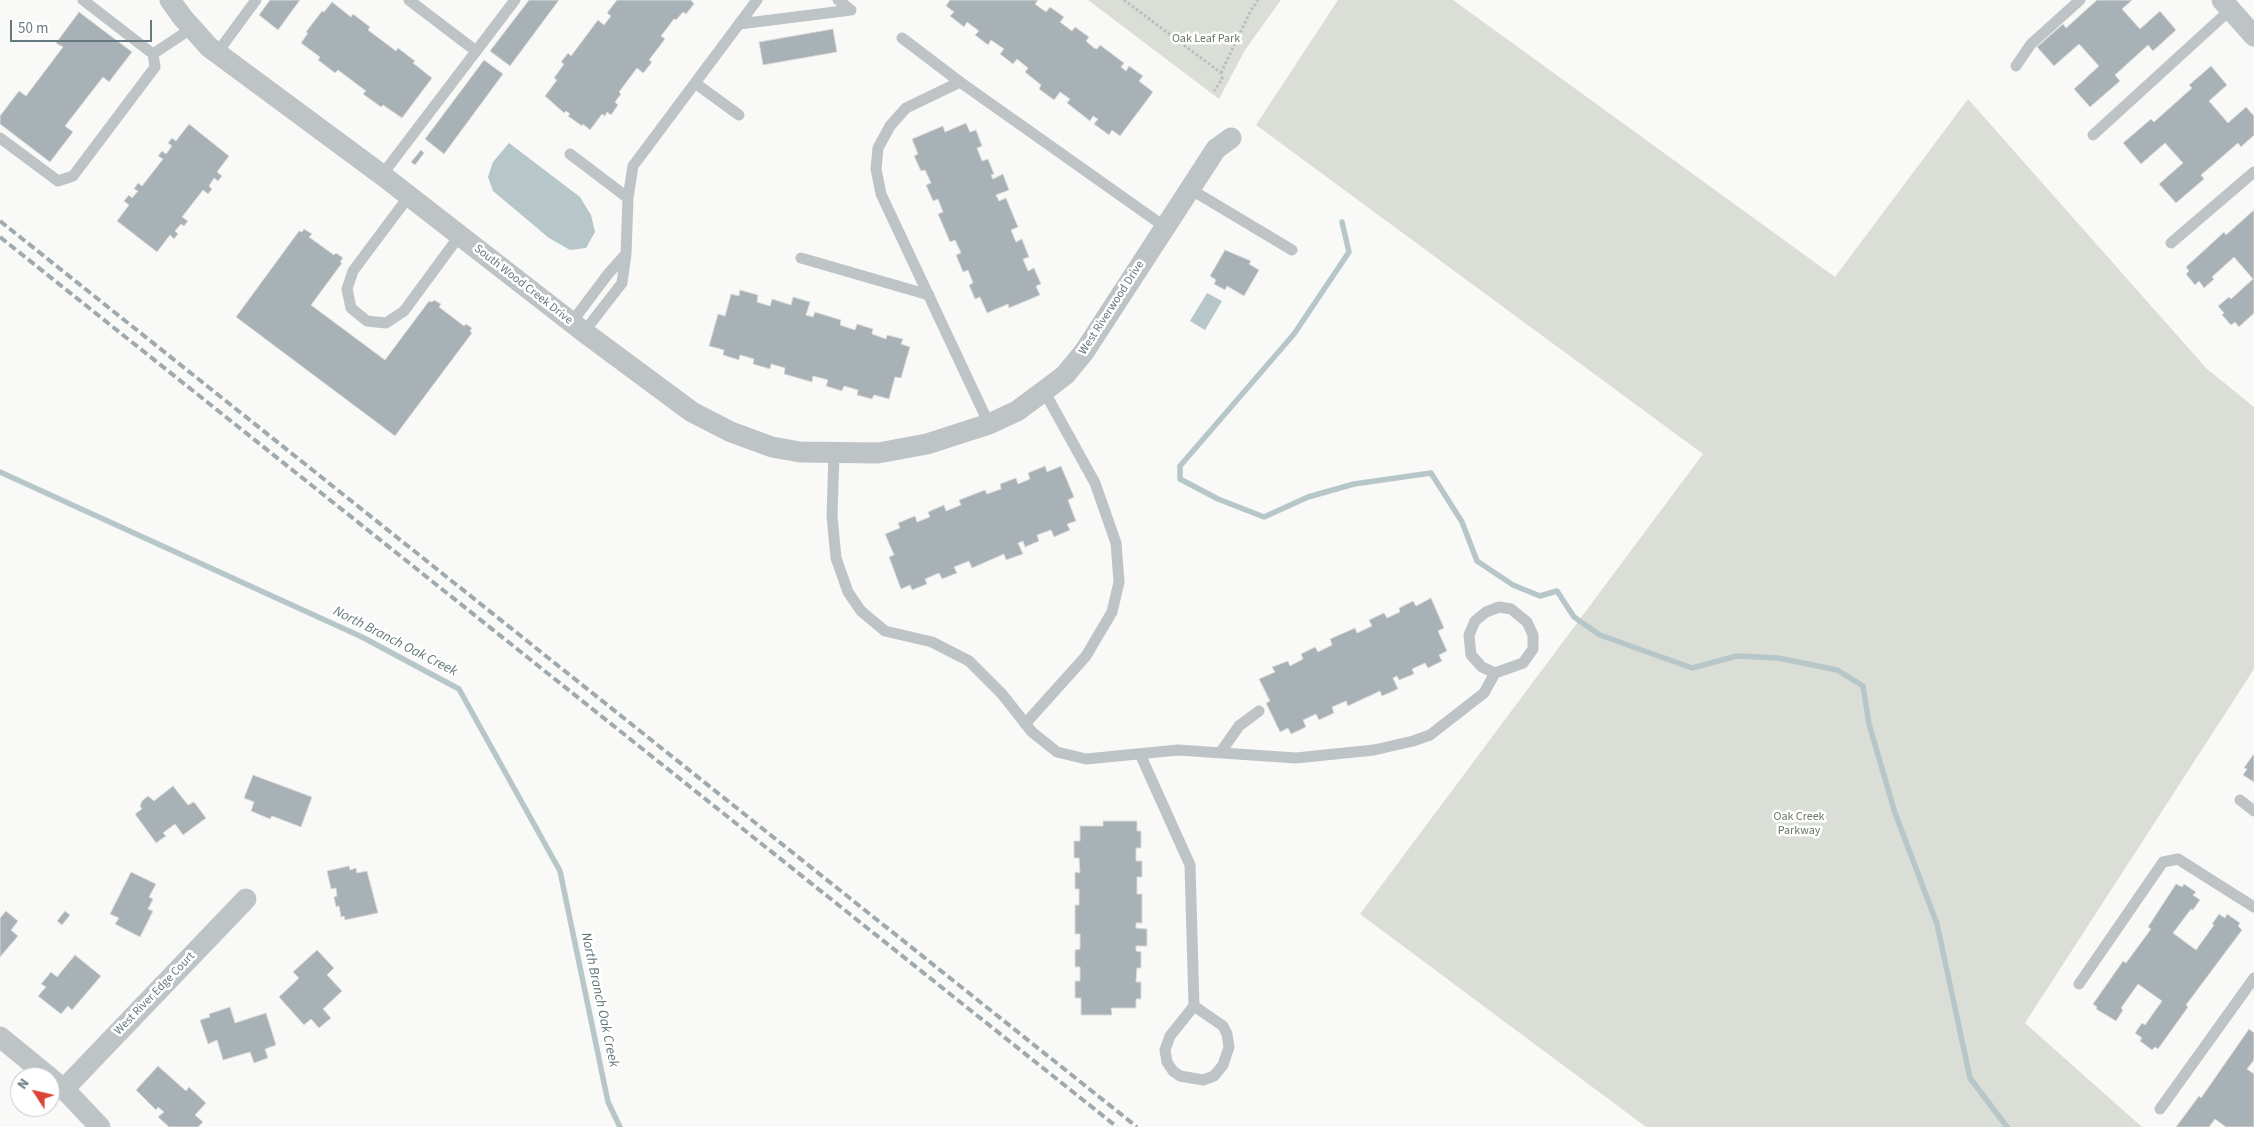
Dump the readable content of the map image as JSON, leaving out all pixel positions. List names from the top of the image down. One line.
{"streets":{"street":["South Wood Creek Drive","West Riverwood Drive","West River Edge Court"]},"crossings":[["South Wood Creek Drive","West Riverwood Drive"]],"water":["North Branch Oak Creek"],"parks":["Oak Leaf Park","Oak Creek Parkway"],"scale_bar":"50 m","north":"top left"}
